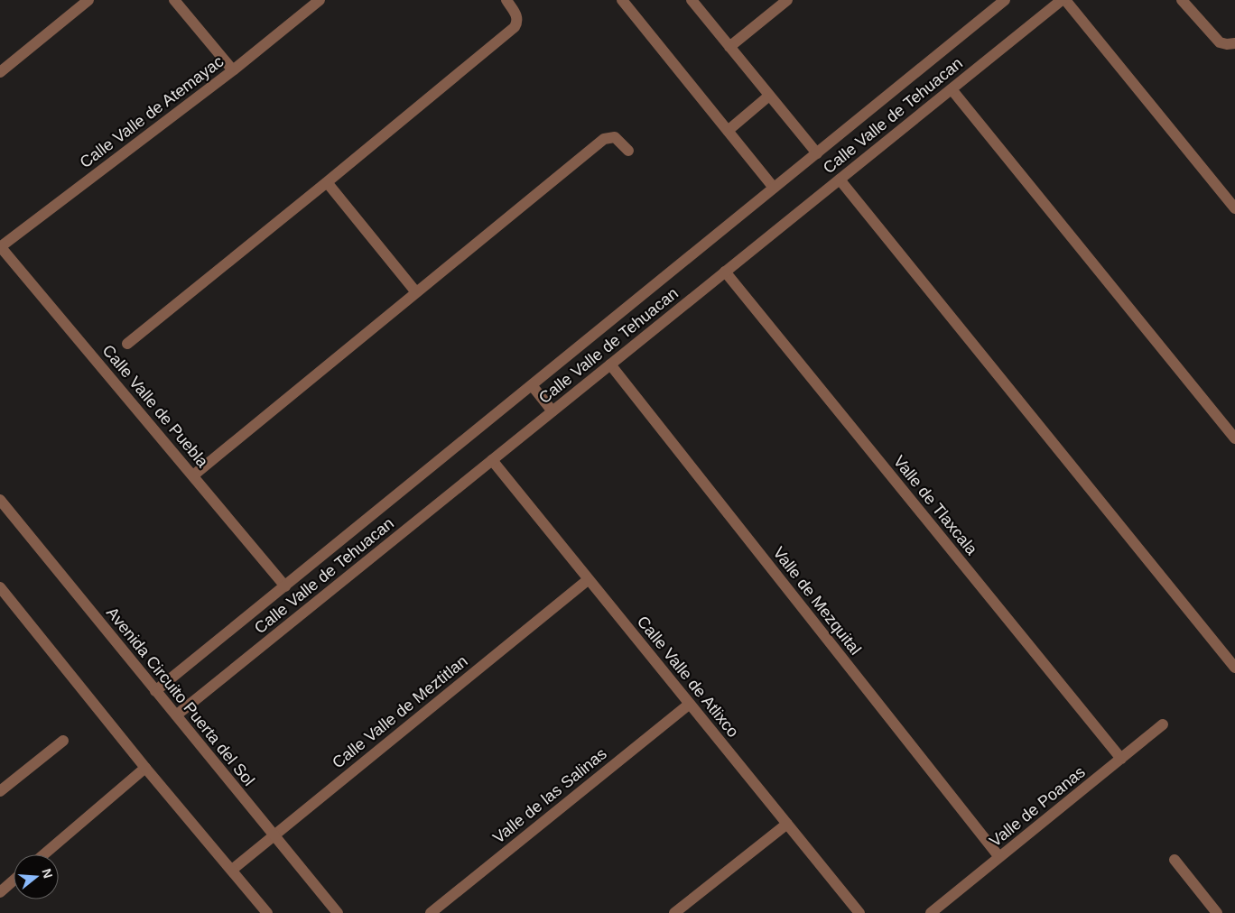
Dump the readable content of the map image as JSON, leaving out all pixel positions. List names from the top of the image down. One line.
{"streets":{"street":["Calle Valle de Atemayac","Calle Valle de Tehuacan","Calle Valle de Puebla","Valle de Tlaxcala","Valle de Mezquital","Calle Valle de Atlixco","Avenida Circuito Puerta del Sol","Calle Valle de Meztitlan","Valle de las Salinas","Valle de Poanas"]},"crossings":[["Calle Valle de Atemayac","Calle Valle de Puebla"],["Calle Valle de Tehuacan","Calle Valle de Puebla"],["Calle Valle de Tehuacan","Valle de Tlaxcala"],["Calle Valle de Tehuacan","Valle de Mezquital"],["Calle Valle de Tehuacan","Calle Valle de Atlixco"],["Calle Valle de Tehuacan","Avenida Circuito Puerta del Sol"],["Valle de Tlaxcala","Valle de Poanas"],["Valle de Mezquital","Valle de Poanas"],["Calle Valle de Atlixco","Calle Valle de Meztitlan"],["Calle Valle de Atlixco","Valle de las Salinas"],["Avenida Circuito Puerta del Sol","Calle Valle de Meztitlan"]],"north":"right"}
